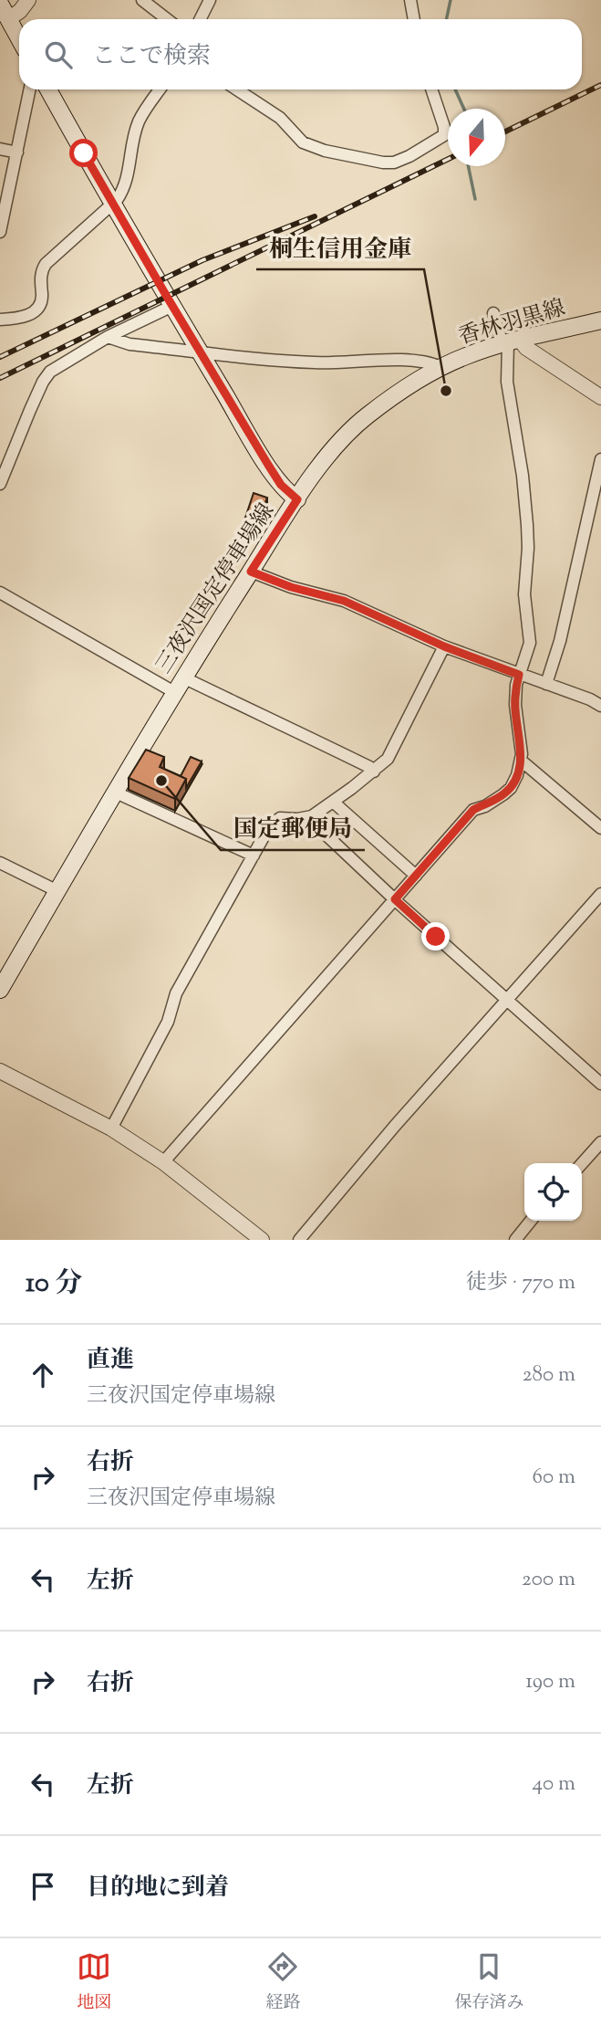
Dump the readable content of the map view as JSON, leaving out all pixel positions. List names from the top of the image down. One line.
{"streets":{"main road":["香林羽黒線","三夜沢国定停車場線"]},"crossings":[["香林羽黒線","三夜沢国定停車場線"]],"places":["桐生信用金庫","国定郵便局"],"north":"bottom","page":{"search":"ここで検索","heading":["10 分","徒歩 · 770 m"],"list":[["直進","三夜沢国定停車場線","280 m"],["右折","三夜沢国定停車場線","60 m"],["左折","200 m"],["右折","190 m"],["左折","40 m"],"目的地に到着"],"nav":["地図","経路","保存済み"]}}
